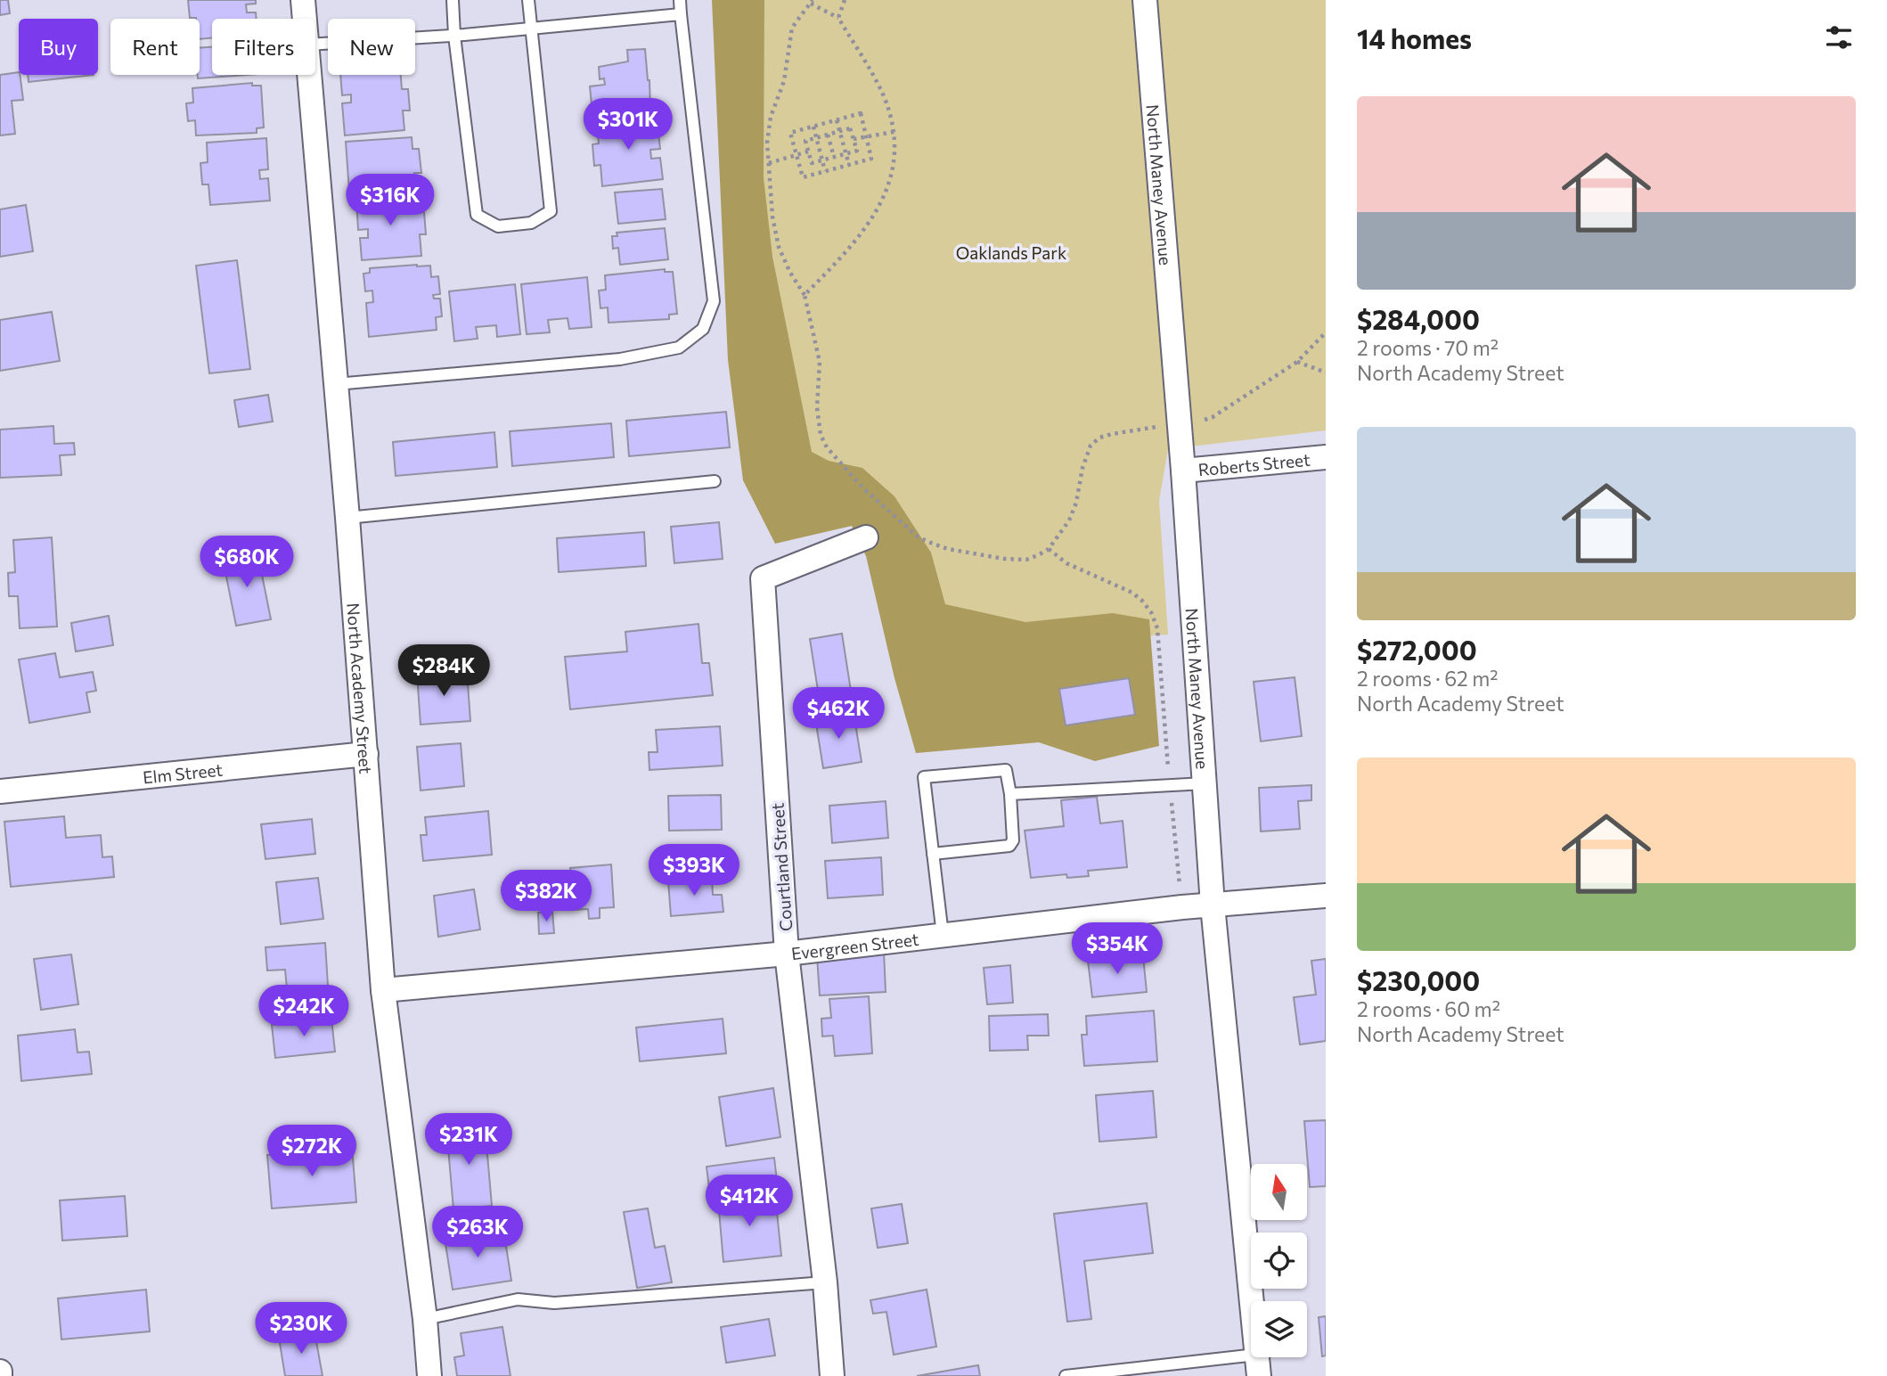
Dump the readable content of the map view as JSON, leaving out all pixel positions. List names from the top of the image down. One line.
{"streets":{"street":["North Maney Avenue","Roberts Street","North Academy Street","Elm Street","Courtland Street","Evergreen Street"]},"crossings":[["North Maney Avenue","Roberts Street"],["North Maney Avenue","Evergreen Street"],["North Academy Street","Elm Street"],["North Academy Street","Evergreen Street"],["Courtland Street","Evergreen Street"]],"parks":["Oaklands Park"],"north":"top","page":{"heading":"14 homes","chip":["Buy","Rent","Filters","New"],"list":[{"name":"$284,000","note":"2 rooms · 70 m² · North Academy Street"},{"name":"$272,000","note":"2 rooms · 62 m² · North Academy Street"},{"name":"$230,000","note":"2 rooms · 60 m² · North Academy Street"}],"price":["$301K","$316K","$680K","$284K","$462K","$393K","$382K","$354K","$242K","$231K","$272K","$412K","$263K","$230K"]}}
